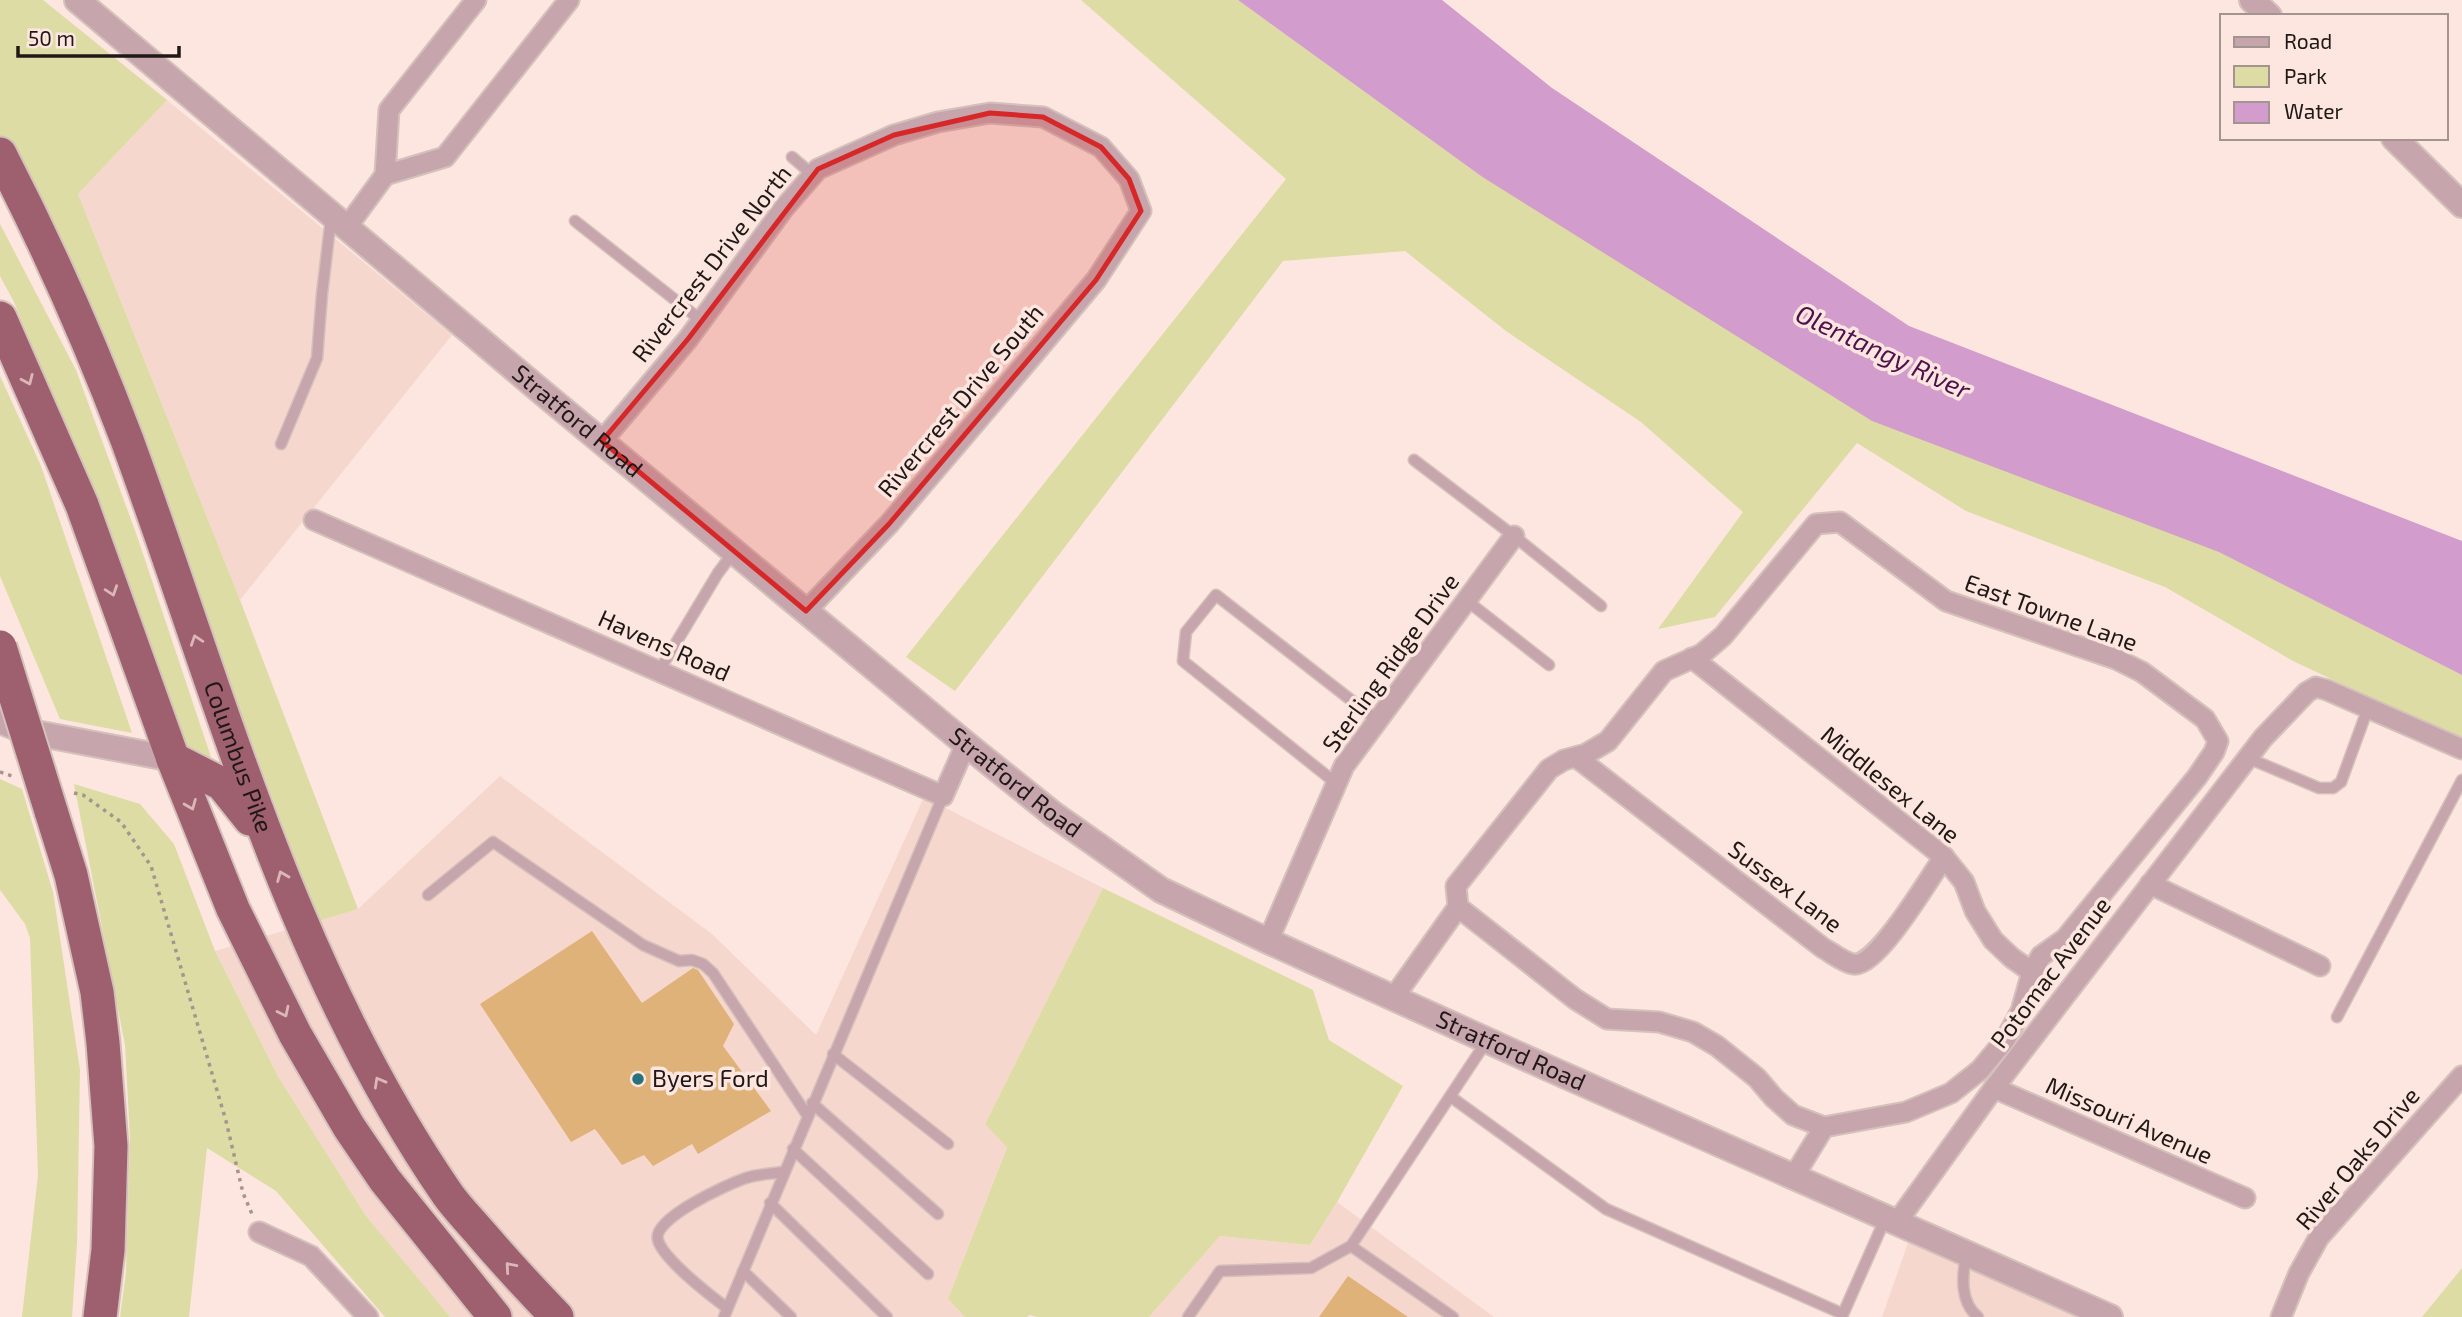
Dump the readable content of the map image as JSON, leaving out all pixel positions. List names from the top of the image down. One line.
{"streets":{"highway":["Columbus Pike"],"street":["Rivercrest Drive North","Rivercrest Drive South","Stratford Road","East Towne Lane","Havens Road","Sterling Ridge Drive","Middlesex Lane","Sussex Lane","Potomac Avenue","Missouri Avenue","River Oaks Drive"]},"crossings":[["Rivercrest Drive North","Rivercrest Drive South"],["Rivercrest Drive North","Stratford Road"],["Rivercrest Drive South","Stratford Road"],["Stratford Road","Sterling Ridge Drive"],["Stratford Road","Potomac Avenue"],["East Towne Lane","Middlesex Lane"],["Middlesex Lane","Sussex Lane"],["Potomac Avenue","Missouri Avenue"]],"water":["Olentangy River"],"places":["Byers Ford"],"legend":["Road","Park","Water"],"scale_bar":"50 m"}
